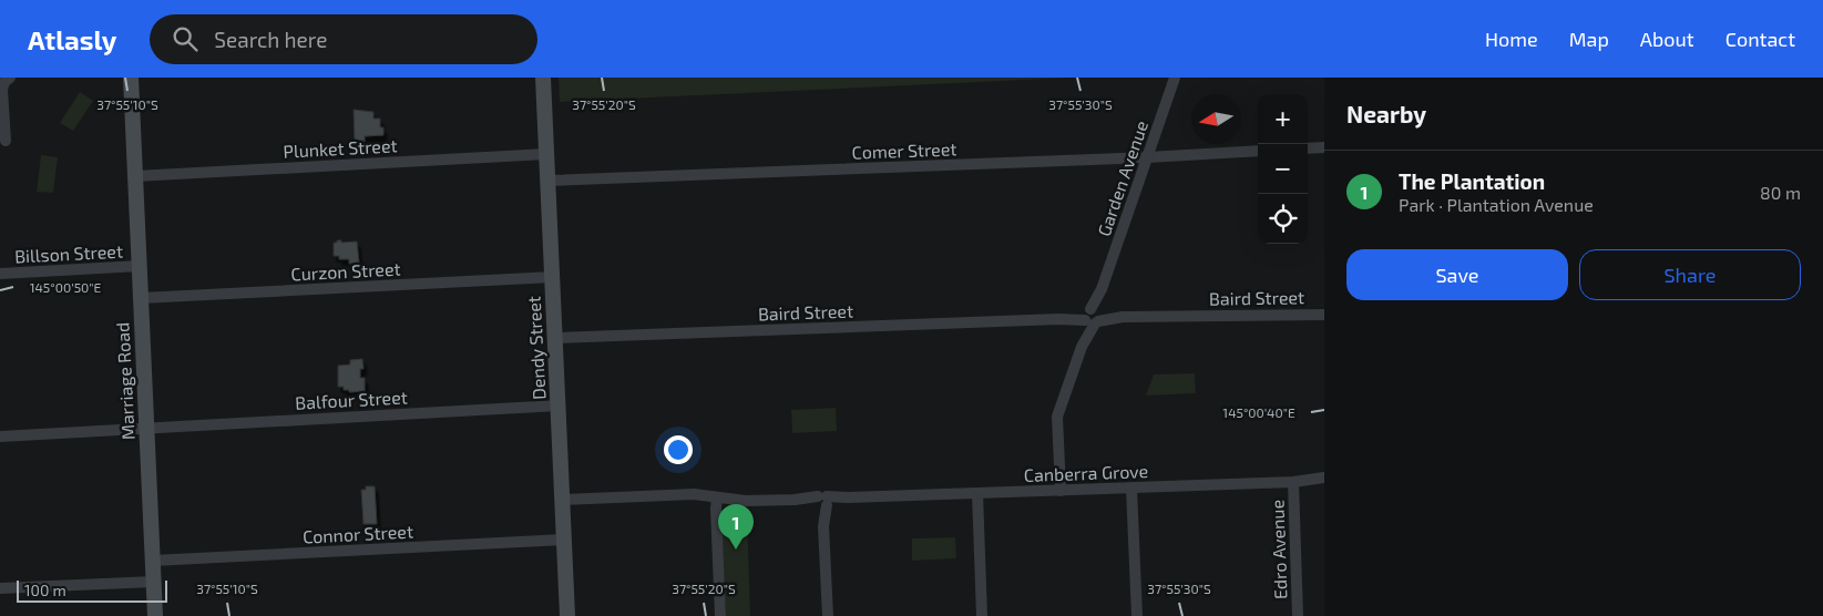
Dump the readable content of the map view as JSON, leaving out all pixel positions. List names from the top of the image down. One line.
{"streets":{"street":["Plunket Street","Comer Street","Garden Avenue","Billson Street","Curzon Street","Baird Street","Dendy Street","Marriage Road","Balfour Street","Canberra Grove","Connor Street","Edro Avenue"]},"crossings":[["Plunket Street","Dendy Street"],["Plunket Street","Marriage Road"],["Comer Street","Garden Avenue"],["Comer Street","Dendy Street"],["Garden Avenue","Baird Street"],["Garden Avenue","Canberra Grove"],["Billson Street","Marriage Road"],["Curzon Street","Dendy Street"],["Curzon Street","Marriage Road"],["Baird Street","Dendy Street"],["Dendy Street","Balfour Street"],["Dendy Street","Canberra Grove"],["Dendy Street","Connor Street"],["Marriage Road","Balfour Street"],["Marriage Road","Connor Street"],["Canberra Grove","Edro Avenue"]],"scale_bar":"100 m","north":"left","page":{"header":"Atlasly","search":"Search here","nav":["Home","Map","About","Contact"],"heading":"Nearby","map_buttons":["+","−"],"list":[{"mark":"1","name":"The Plantation","note":"Park · Plantation Avenue","value":"80 m"}],"buttons":["Save","Share"],"pins":"1","scale":"100 m"},"coordinates":["37°55'10\"S","37°55'20\"S","37°55'30\"S","145°00'50\"E","145°00'40\"E"]}
